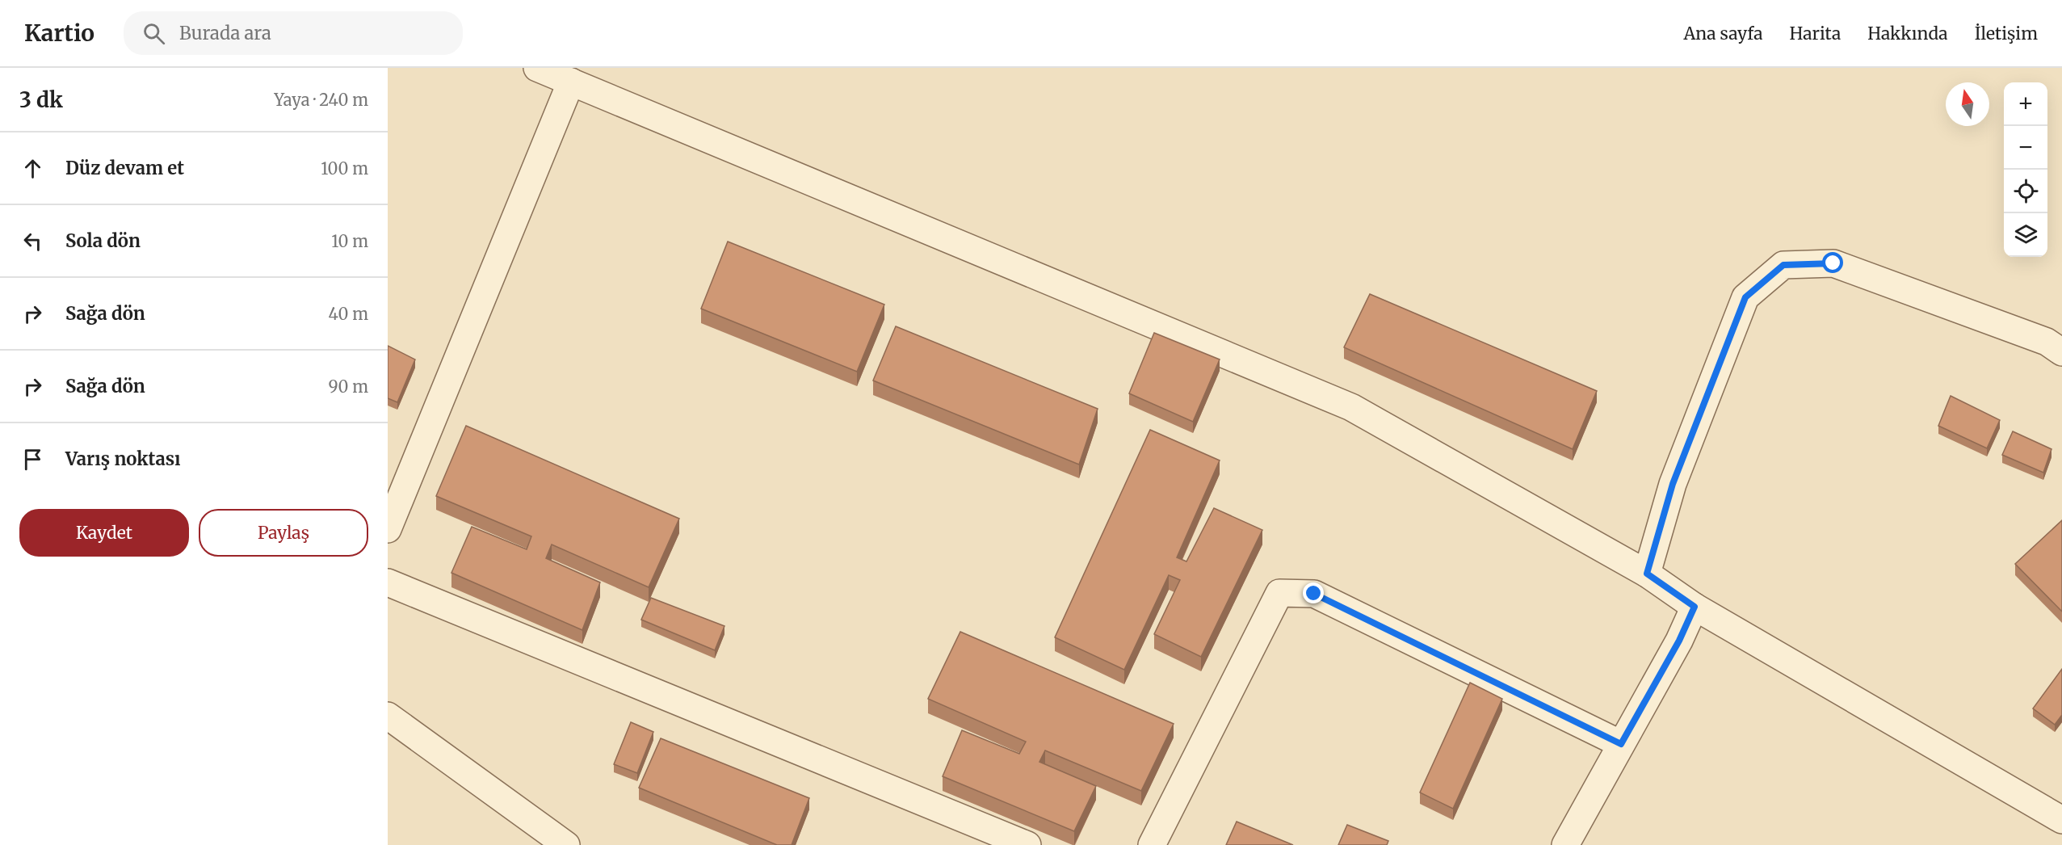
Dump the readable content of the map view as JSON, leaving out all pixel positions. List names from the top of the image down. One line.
{"north":"top","page":{"header":"Kartio","search":"Burada ara","nav":["Ana sayfa","Harita","Hakkında","İletişim"],"heading":["3 dk","Yaya · 240 m"],"map_buttons":["+","−"],"list":[["Düz devam et","100 m"],["Sola dön","10 m"],["Sağa dön","40 m"],["Sağa dön","90 m"],"Varış noktası"],"buttons":["Kaydet","Paylaş"]}}
